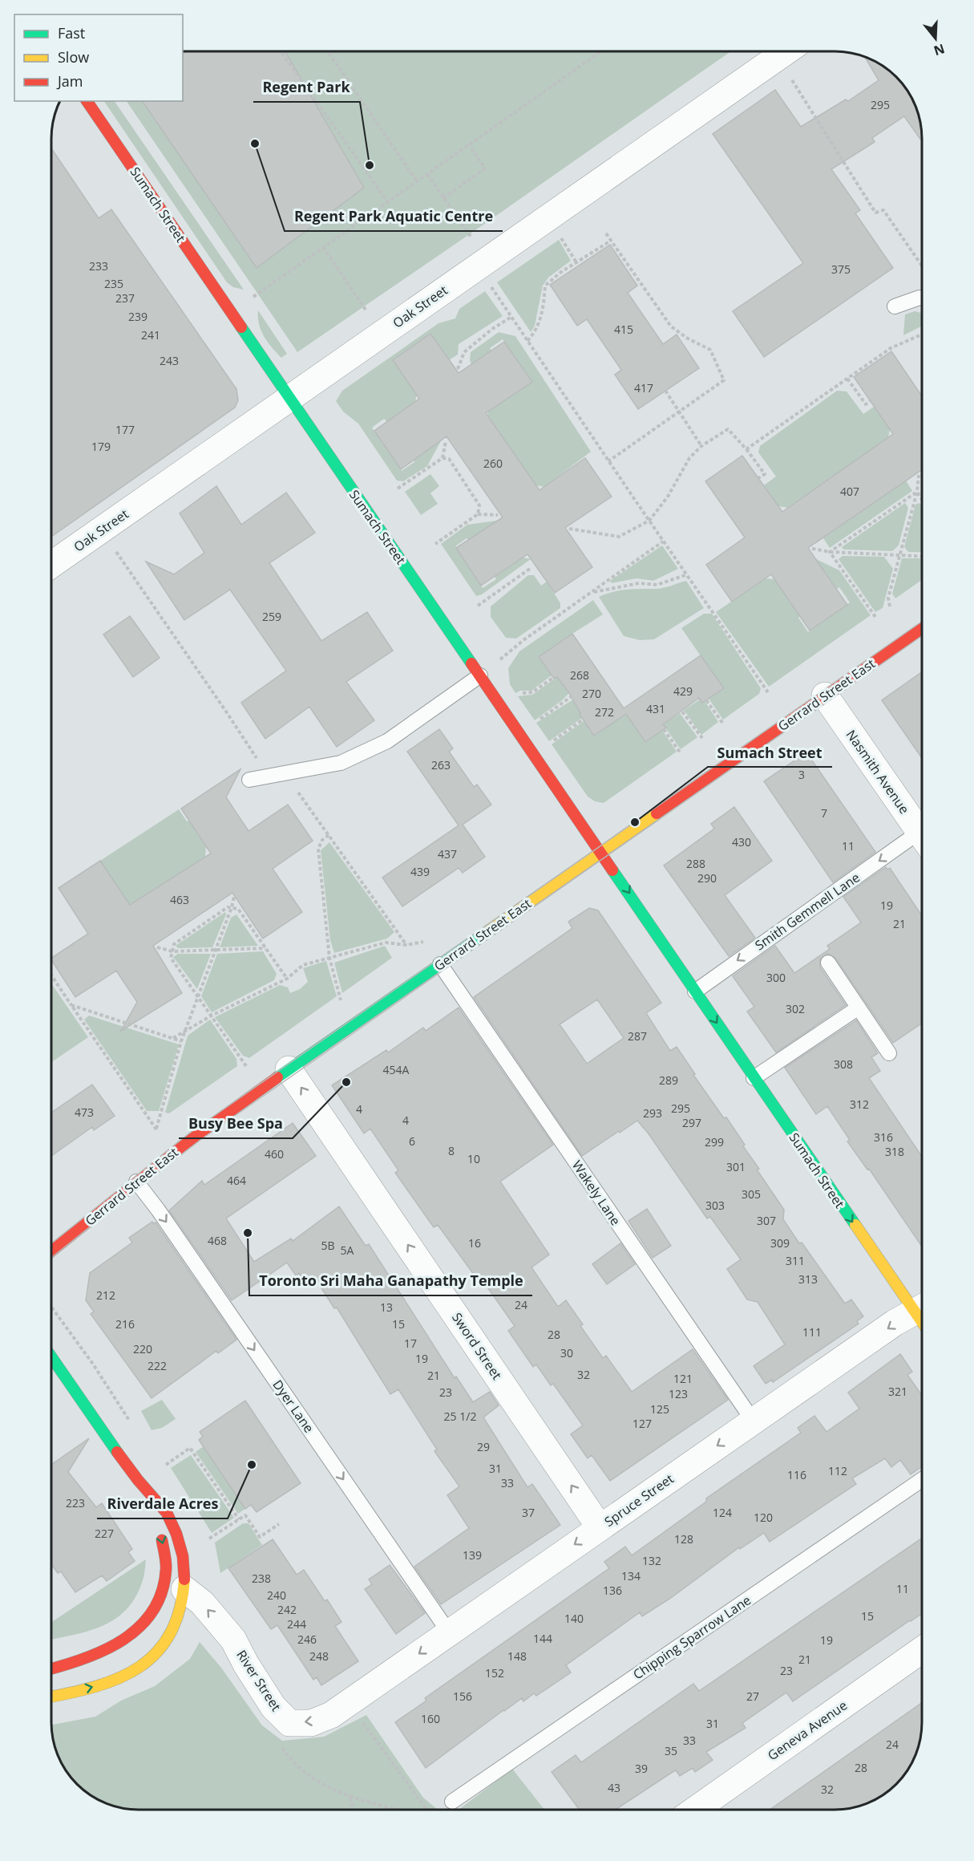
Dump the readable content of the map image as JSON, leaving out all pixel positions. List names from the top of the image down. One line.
{"streets":{"main road":["Sumach Street","Gerrard Street East"],"street":["Oak Street","Nasmith Avenue","Sword Street","Spruce Street","River Street","Geneva Avenue"],"lane":["Smith Gemmell Lane","Wakely Lane","Dyer Lane","Chipping Sparrow Lane"]},"crossings":[["Sumach Street","Oak Street"],["Sumach Street","Gerrard Street East"],["Sumach Street","Smith Gemmell Lane"],["Gerrard Street East","Nasmith Avenue"],["Gerrard Street East","Wakely Lane"],["Gerrard Street East","Sword Street"],["Gerrard Street East","Dyer Lane"],["Wakely Lane","Spruce Street"],["Sword Street","Spruce Street"],["Dyer Lane","Spruce Street"],["Spruce Street","River Street"]],"one_way":["Sumach Street","Sword Street","Dyer Lane","Spruce Street","River Street"],"places":["Regent Park Aquatic Centre","Regent Park","Sumach Street","Busy Bee Spa","Toronto Sri Maha Ganapathy Temple","Riverdale Acres"],"house_numbers":["295","233","375","235","237","239","415","241","243","417","177","179","260","407","259","268","429","270","431","272","263","3","7","430","11","437","288","439","290","463","19","21","300","302","287","308","454A","289","312","295","4","473","293","4","297","316","6","299","8","318","460","10","301","464","305","303","307","468","16","309","5B","5A","311","313","212","24","13","216","15","111","28","17","220","30","19","222","32","21","121","321","23","123","125","25 1/2","127","29","31","112","116","33","223","37","124","120","227","128","139","132","134","238","11","136","240","242","15","140","244","144","246","19","248","148","21","23","152","156","27","160","31","33","24","35","28","39","43","32"],"legend":["Fast","Slow","Jam"],"north":"bottom"}
